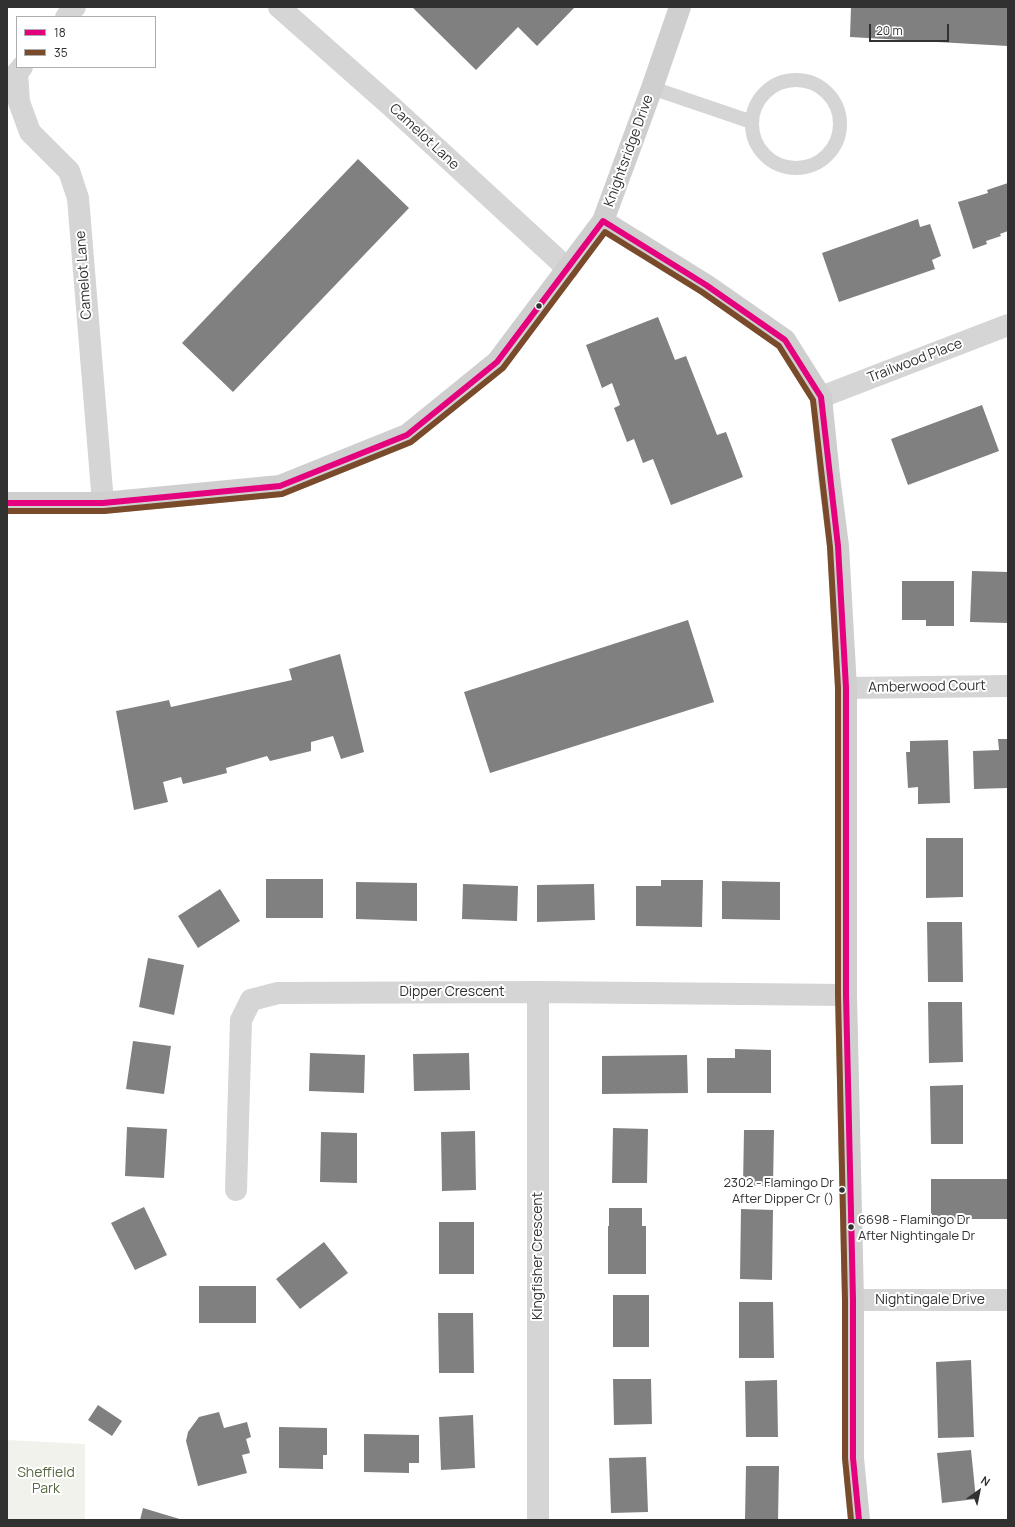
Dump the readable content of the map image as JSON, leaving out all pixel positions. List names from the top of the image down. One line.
{"streets":{"street":["Camelot Lane","Knightsridge Drive","Trailwood Place","Amberwood Court","Dipper Crescent","Kingfisher Crescent","Nightingale Drive"]},"crossings":[["Camelot Lane","Knightsridge Drive"],["Dipper Crescent","Kingfisher Crescent"]],"parks":["Sheffield Park"],"places":["2302 - Flamingo Dr After Dipper Cr ()","6698 - Flamingo Dr After Nightingale Dr"],"lines":["transit line 18","transit line 35"],"legend":["18","35"],"scale_bar":"20 m","north":"top right"}
